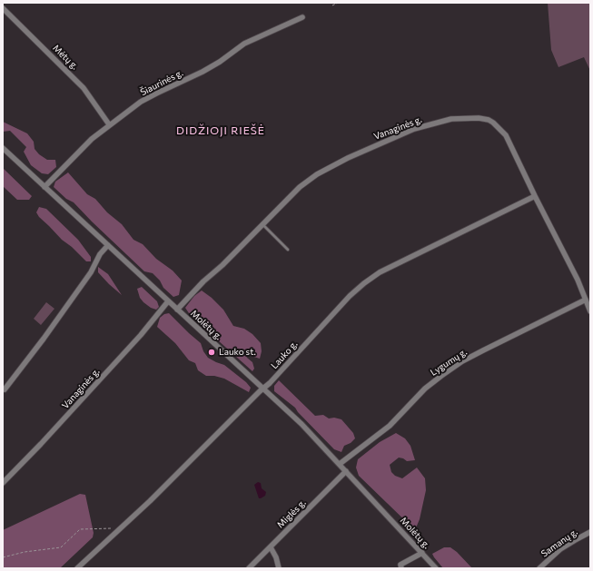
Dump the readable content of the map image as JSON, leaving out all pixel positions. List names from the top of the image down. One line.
{"streets":{"street":["Mėtų g.","Šiaurinės g.","Vanaginės g.","Molėtų g.","Lauko g.","Lygumų g.","Miglės g.","Samanų g."]},"crossings":[["Mėtų g.","Šiaurinės g."],["Šiaurinės g.","Molėtų g."],["Vanaginės g.","Molėtų g."],["Vanaginės g.","Lauko g."],["Vanaginės g.","Lygumų g."],["Molėtų g.","Lauko g."],["Molėtų g.","Lygumų g."],["Molėtų g.","Miglės g."]],"districts":["DIDŽIOJI RIEŠĖ"],"places":["Lauko st."]}
